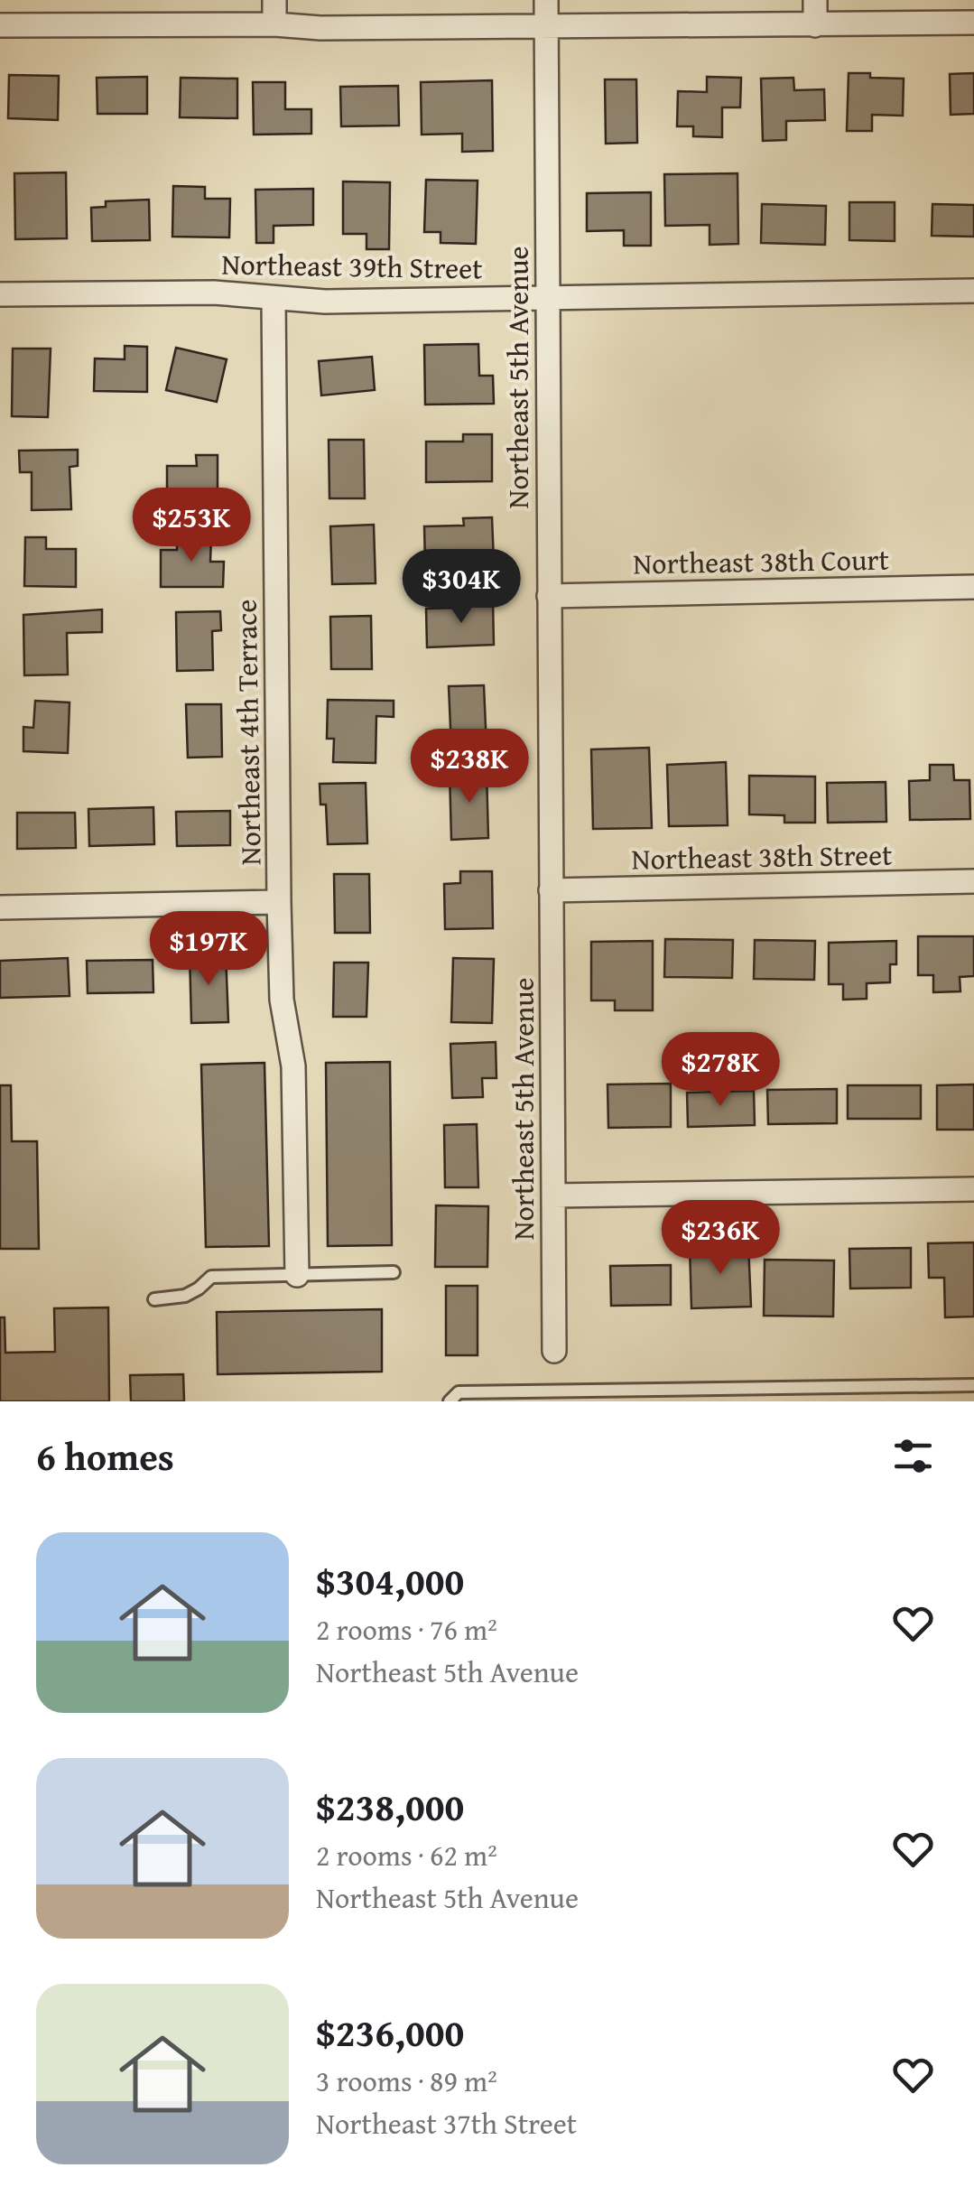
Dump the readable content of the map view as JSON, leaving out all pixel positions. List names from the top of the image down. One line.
{"streets":{"street":["Northeast 39th Street","Northeast 5th Avenue","Northeast 38th Court","Northeast 4th Terrace","Northeast 38th Street"]},"crossings":[["Northeast 39th Street","Northeast 5th Avenue"],["Northeast 39th Street","Northeast 4th Terrace"],["Northeast 5th Avenue","Northeast 38th Court"],["Northeast 5th Avenue","Northeast 38th Street"]],"page":{"price":["$253K","$304K","$238K","$197K","$278K","$236K"],"heading":"6 homes","list":[{"name":"$304,000","note":"2 rooms · 76 m² · Northeast 5th Avenue"},{"name":"$238,000","note":"2 rooms · 62 m² · Northeast 5th Avenue"},{"name":"$236,000","note":"3 rooms · 89 m² · Northeast 37th Street"}]}}
